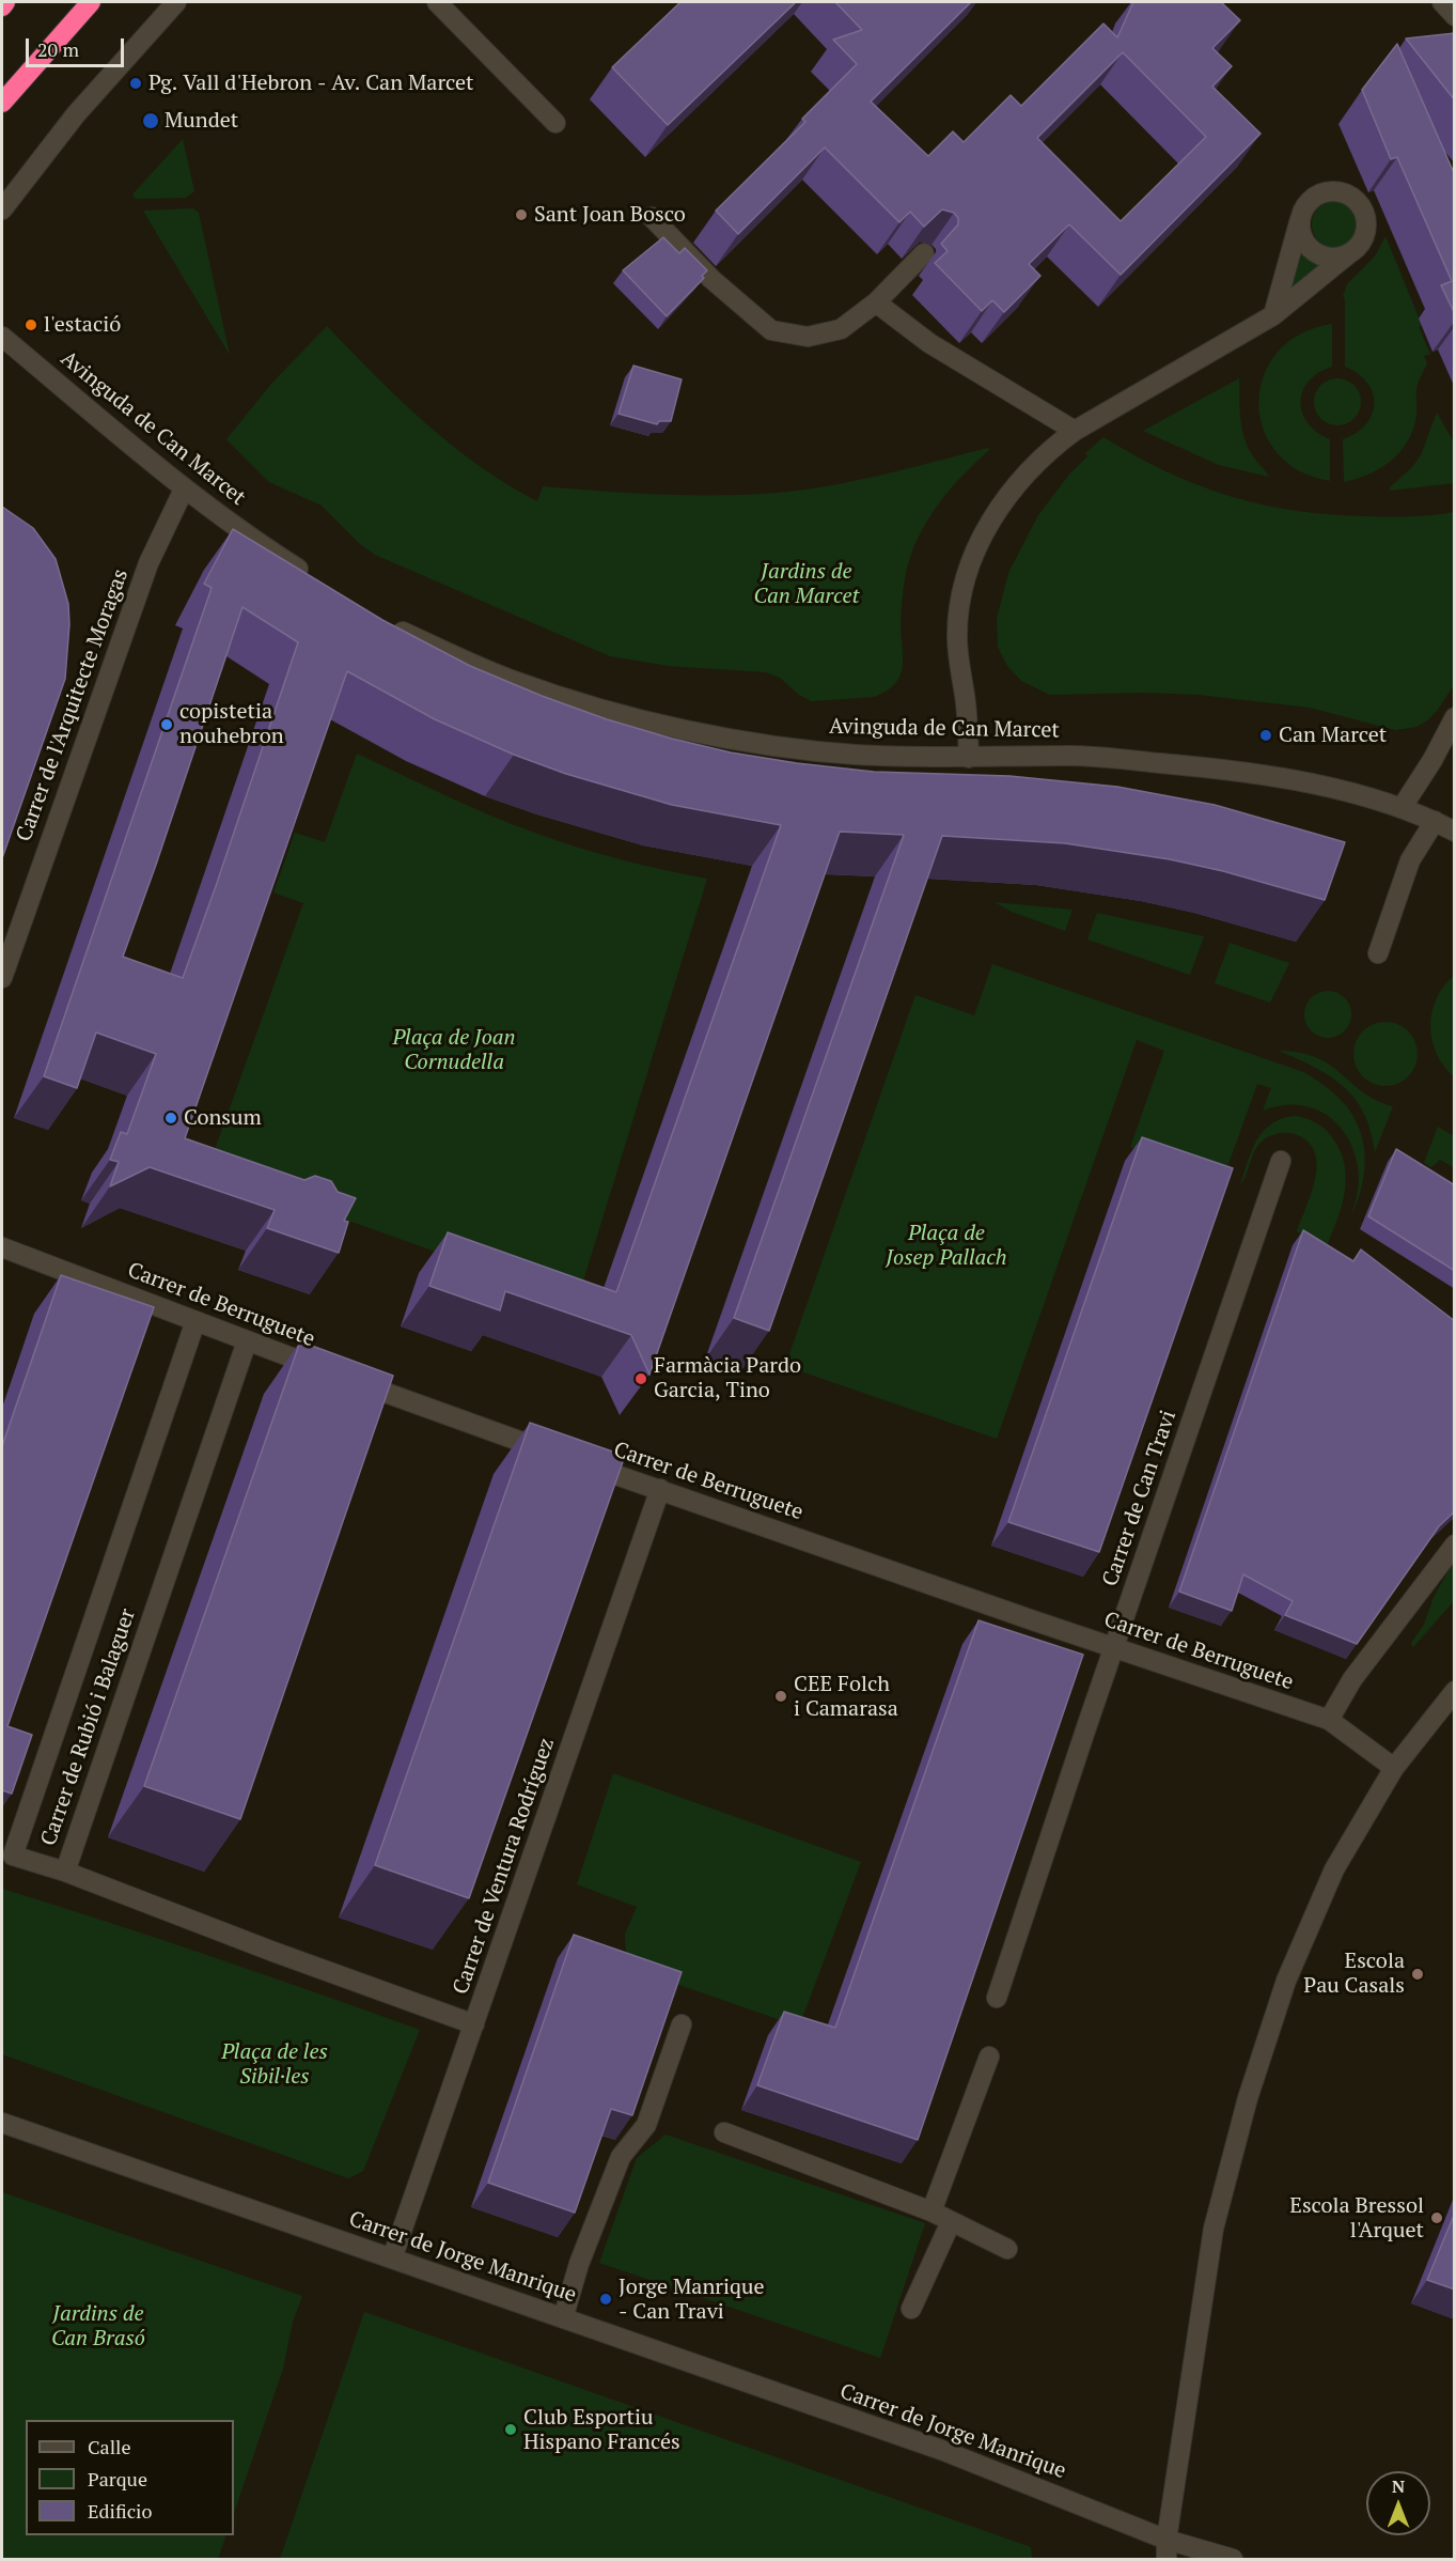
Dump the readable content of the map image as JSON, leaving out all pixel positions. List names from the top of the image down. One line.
{"streets":{"street":["Avinguda de Can Marcet","Carrer de l'Arquitecte Moragas","Carrer de Berruguete","Carrer de Can Travi","Carrer de Rubió i Balaguer","Carrer de Ventura Rodríguez","Carrer de Jorge Manrique"]},"crossings":[["Avinguda de Can Marcet","Carrer de l'Arquitecte Moragas"],["Carrer de Berruguete","Carrer de Can Travi"],["Carrer de Berruguete","Carrer de Rubió i Balaguer"],["Carrer de Berruguete","Carrer de Ventura Rodríguez"],["Carrer de Ventura Rodríguez","Carrer de Jorge Manrique"]],"parks":["Jardins de Can Marcet","Plaça de Joan Cornudella","Plaça de Josep Pallach","Plaça de les Sibil·les","Jardins de Can Brasó"],"places":["Pg. Vall d'Hebron - Av. Can Marcet","Mundet","Sant Joan Bosco","l'estació","copistetia nouhebron","Can Marcet","Consum","Farmàcia Pardo Garcia, Tino","CEE Folch i Camarasa","Escola Pau Casals","Escola Bressol l'Arquet","Jorge Manrique - Can Travi","Club Esportiu Hispano Francés"],"legend":["Calle","Parque","Edificio"],"scale_bar":"20 m","north":"top"}
